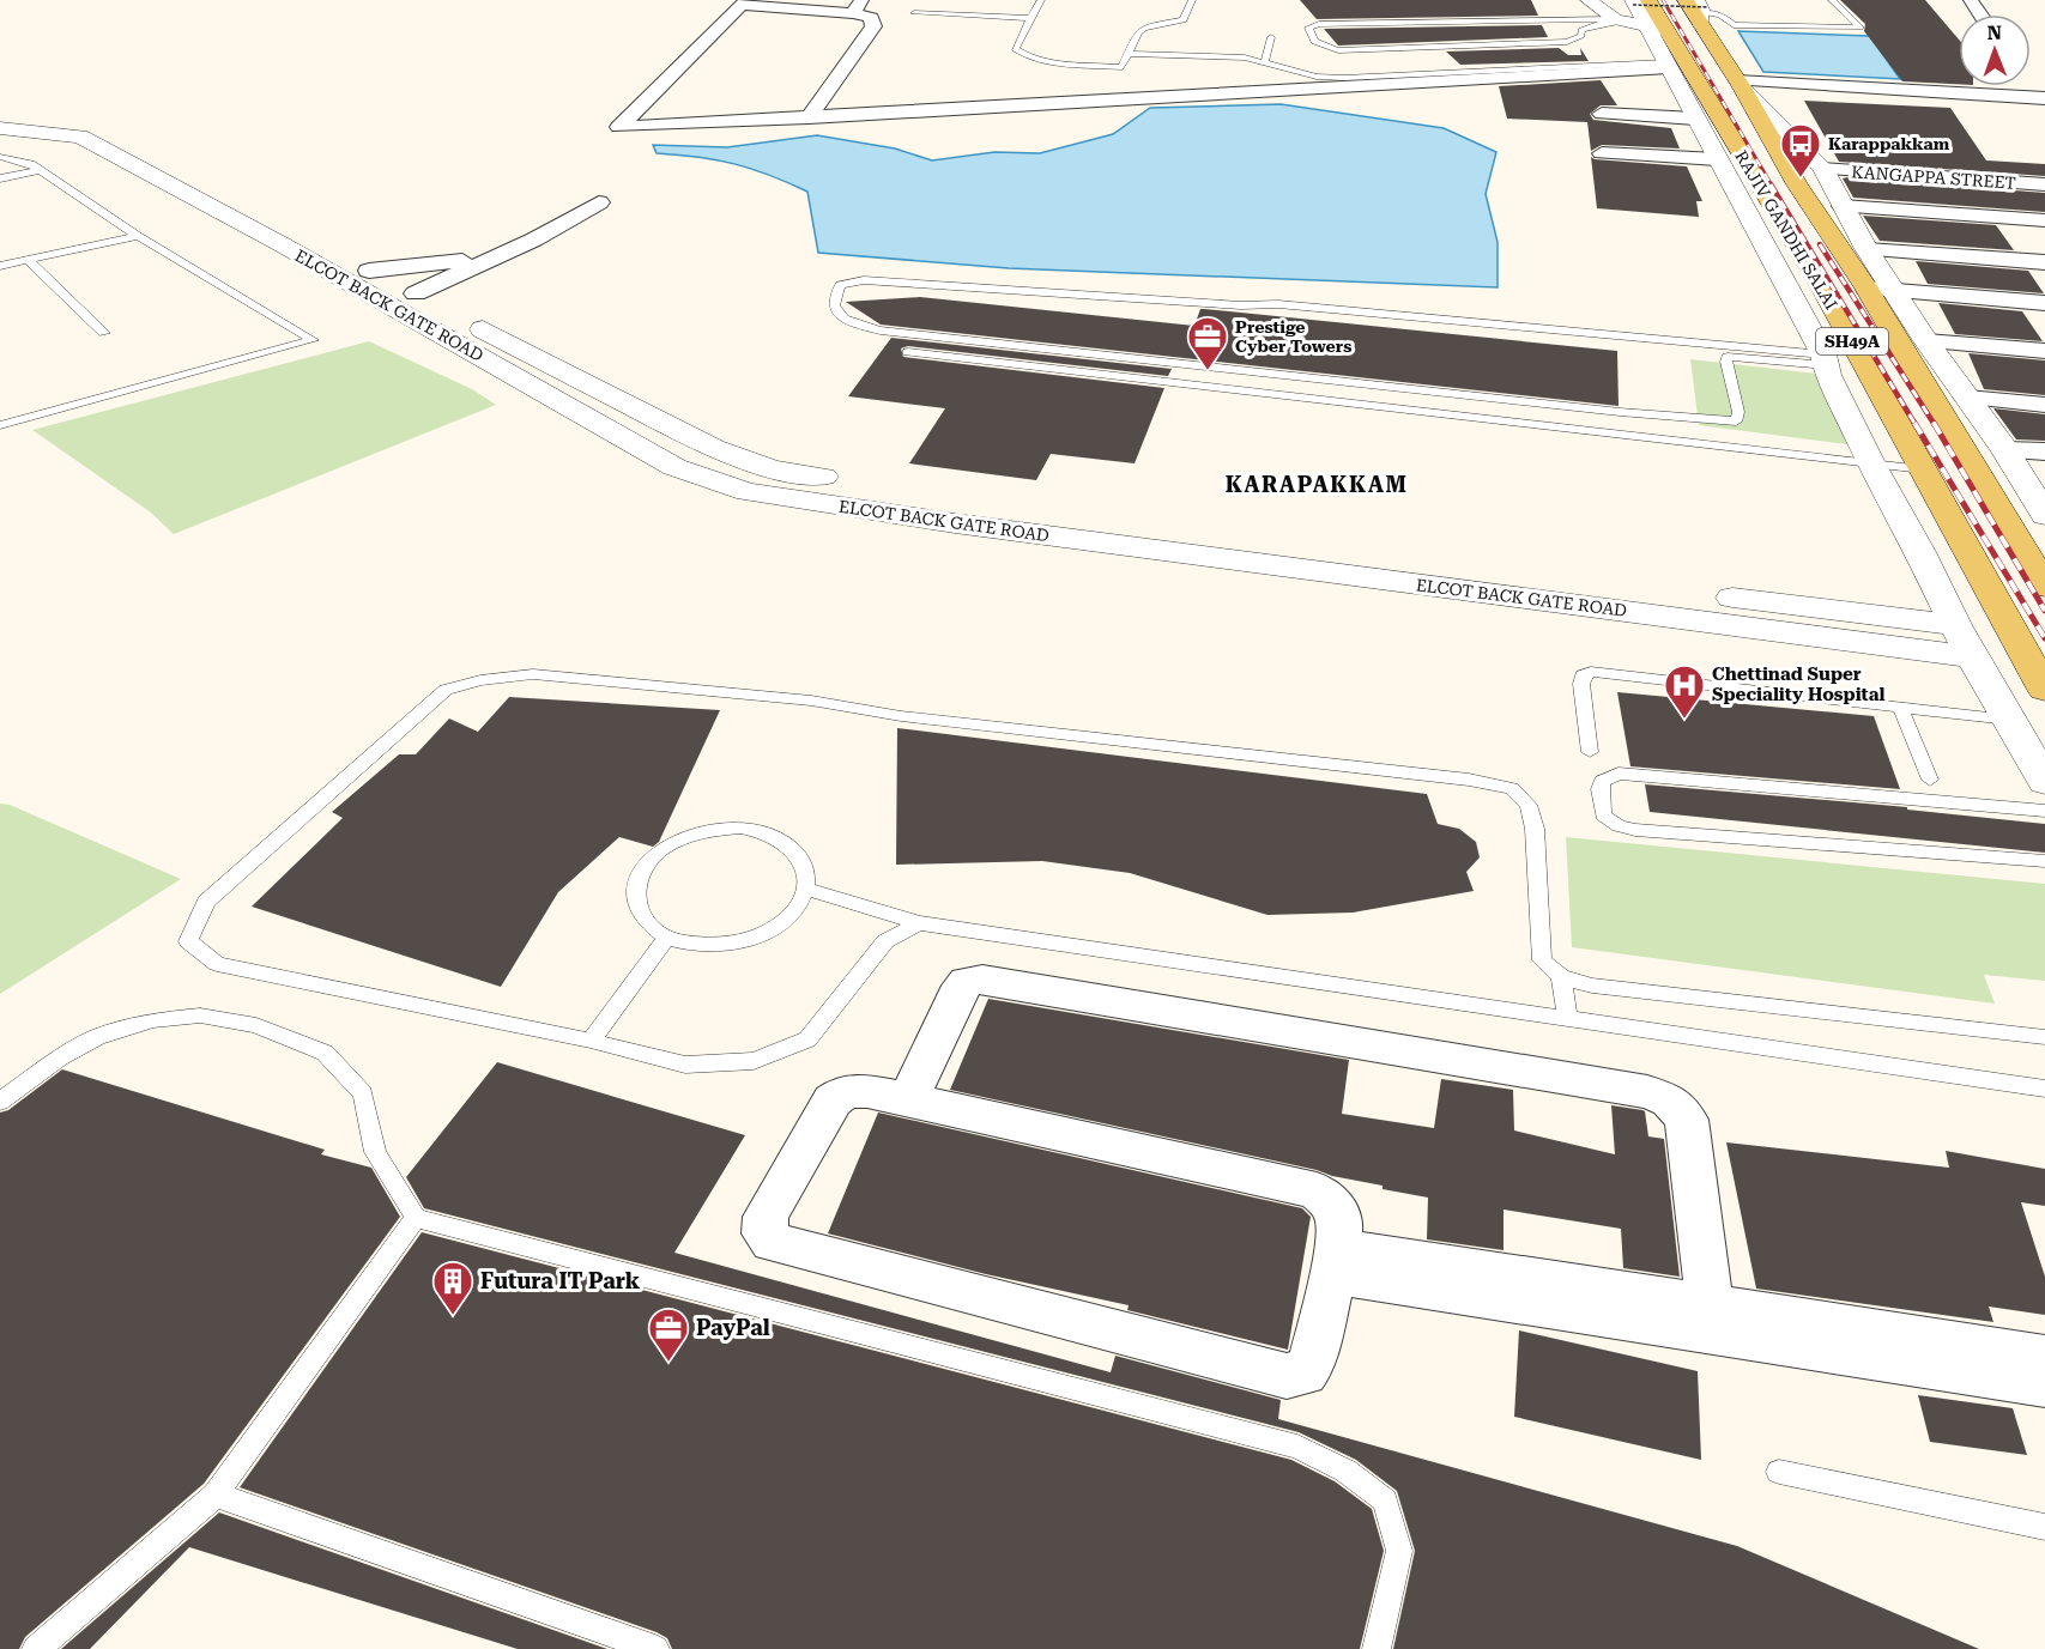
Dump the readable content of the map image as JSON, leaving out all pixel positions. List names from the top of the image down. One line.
{"streets":{"main road":["RAJIV GANDHI SALAI","SH49A"],"street":["KANGAPPA STREET","ELCOT BACK GATE ROAD"]},"districts":["KARAPAKKAM"],"places":{"bus stop":["Karappakkam"],"office":["Prestige Cyber Towers","PayPal"],"hospital":["Chettinad Super Speciality Hospital"],"building":["Futura IT Park"]},"north":"top"}
